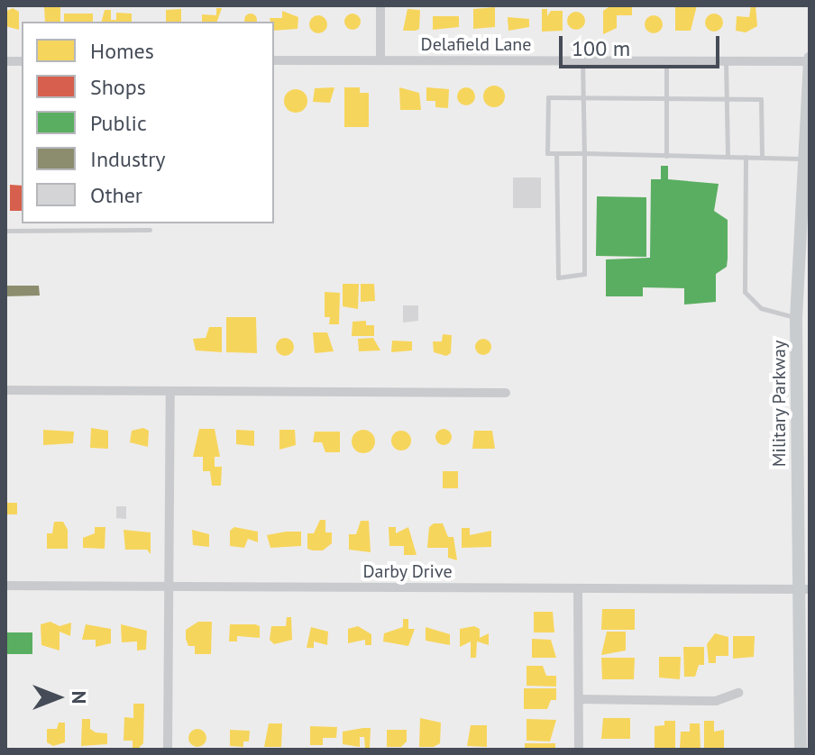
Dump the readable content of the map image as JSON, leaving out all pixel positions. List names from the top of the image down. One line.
{"streets":{"main road":["Military Parkway"],"street":["Delafield Lane","Darby Drive"]},"crossings":[["Delafield Lane","Military Parkway"],["Military Parkway","Darby Drive"]],"legend":["Homes","Shops","Public","Industry","Other"],"scale_bar":"100 m","north":"right"}
